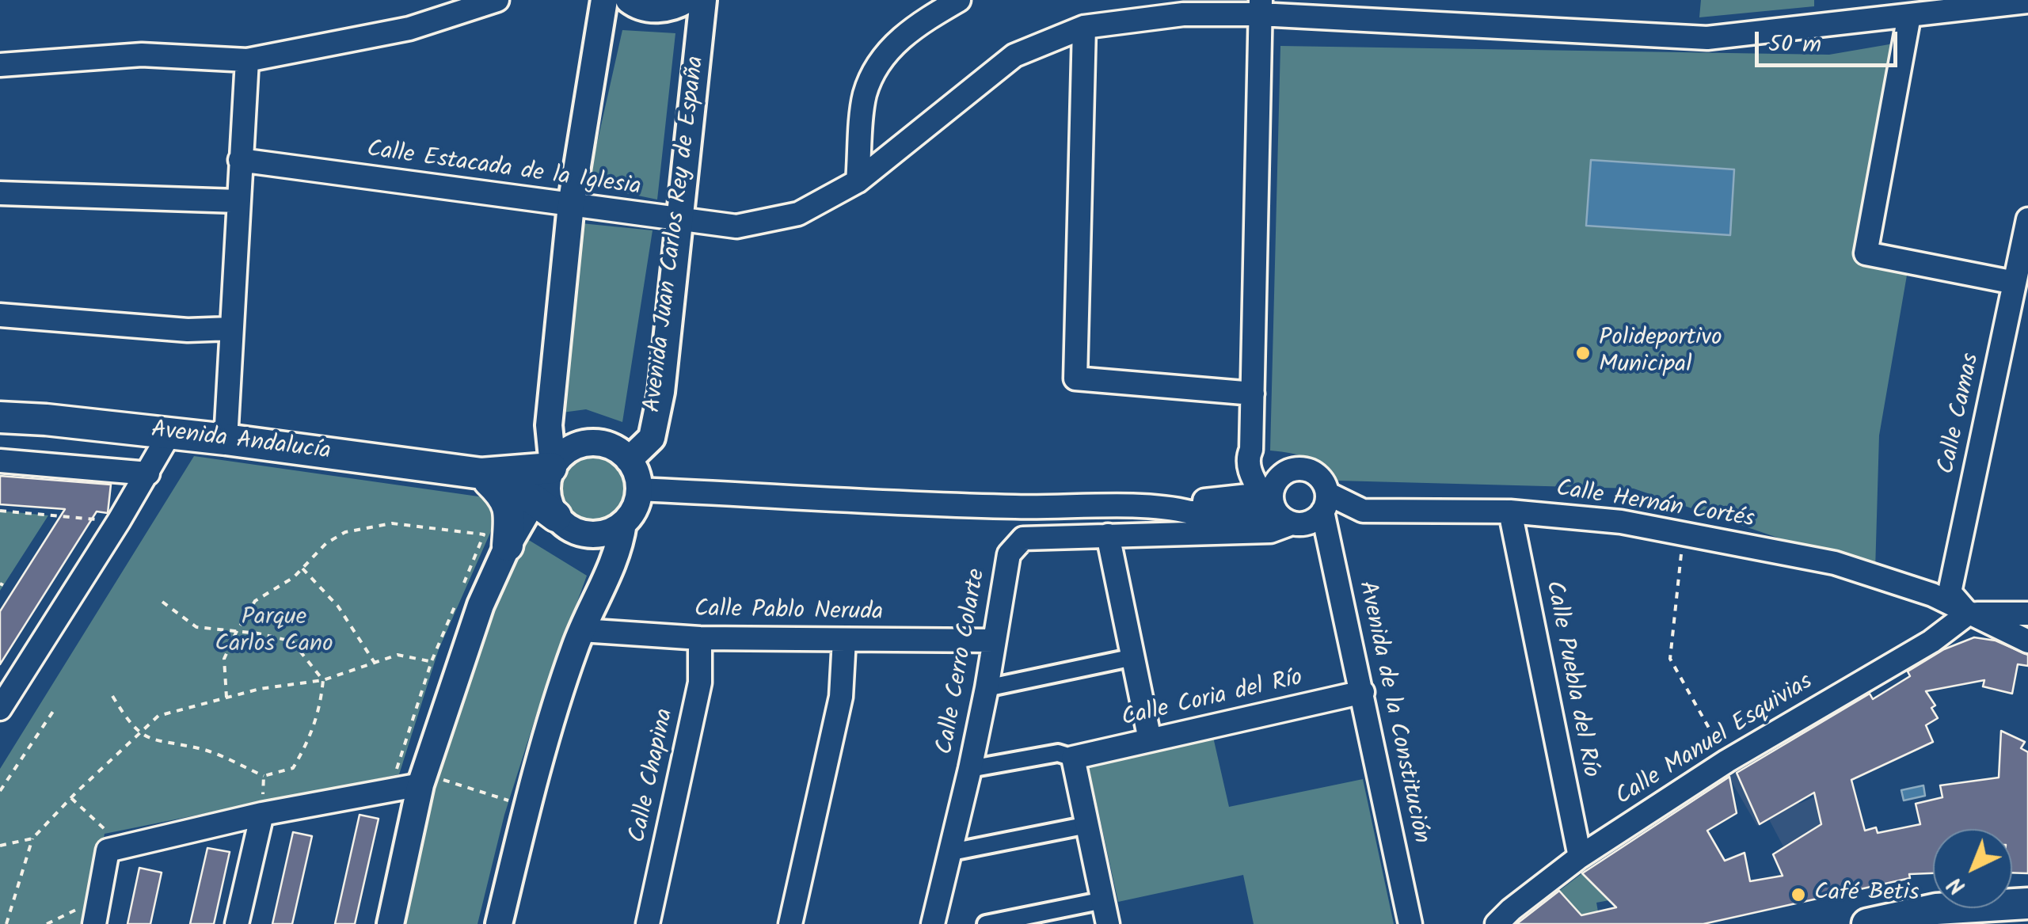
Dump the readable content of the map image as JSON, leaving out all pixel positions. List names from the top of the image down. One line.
{"streets":{"main road":["Avenida Andalucía"],"street":["Calle Estacada de la Iglesia","Avenida Juan Carlos Rey de España","Calle Camas","Calle Hernán Cortés","Calle Pablo Neruda","Calle Cerro Colarte","Calle Puebla del Río","Calle Coria del Río","Avenida de la Constitución","Calle Manuel Esquivias","Calle Chapina"]},"crossings":[["Calle Estacada de la Iglesia","Avenida Juan Carlos Rey de España"],["Avenida Juan Carlos Rey de España","Avenida Andalucía"],["Calle Camas","Calle Hernán Cortés"],["Calle Camas","Calle Manuel Esquivias"],["Calle Hernán Cortés","Calle Cerro Colarte"],["Calle Hernán Cortés","Calle Puebla del Río"],["Calle Hernán Cortés","Avenida de la Constitución"],["Calle Hernán Cortés","Calle Manuel Esquivias"],["Calle Pablo Neruda","Calle Cerro Colarte"],["Calle Pablo Neruda","Calle Chapina"],["Calle Cerro Colarte","Avenida de la Constitución"],["Calle Puebla del Río","Calle Manuel Esquivias"],["Calle Coria del Río","Avenida de la Constitución"]],"parks":["Parque Carlos Cano"],"places":["Polideportivo Municipal","Café Betis"],"scale_bar":"50 m","north":"bottom left"}
